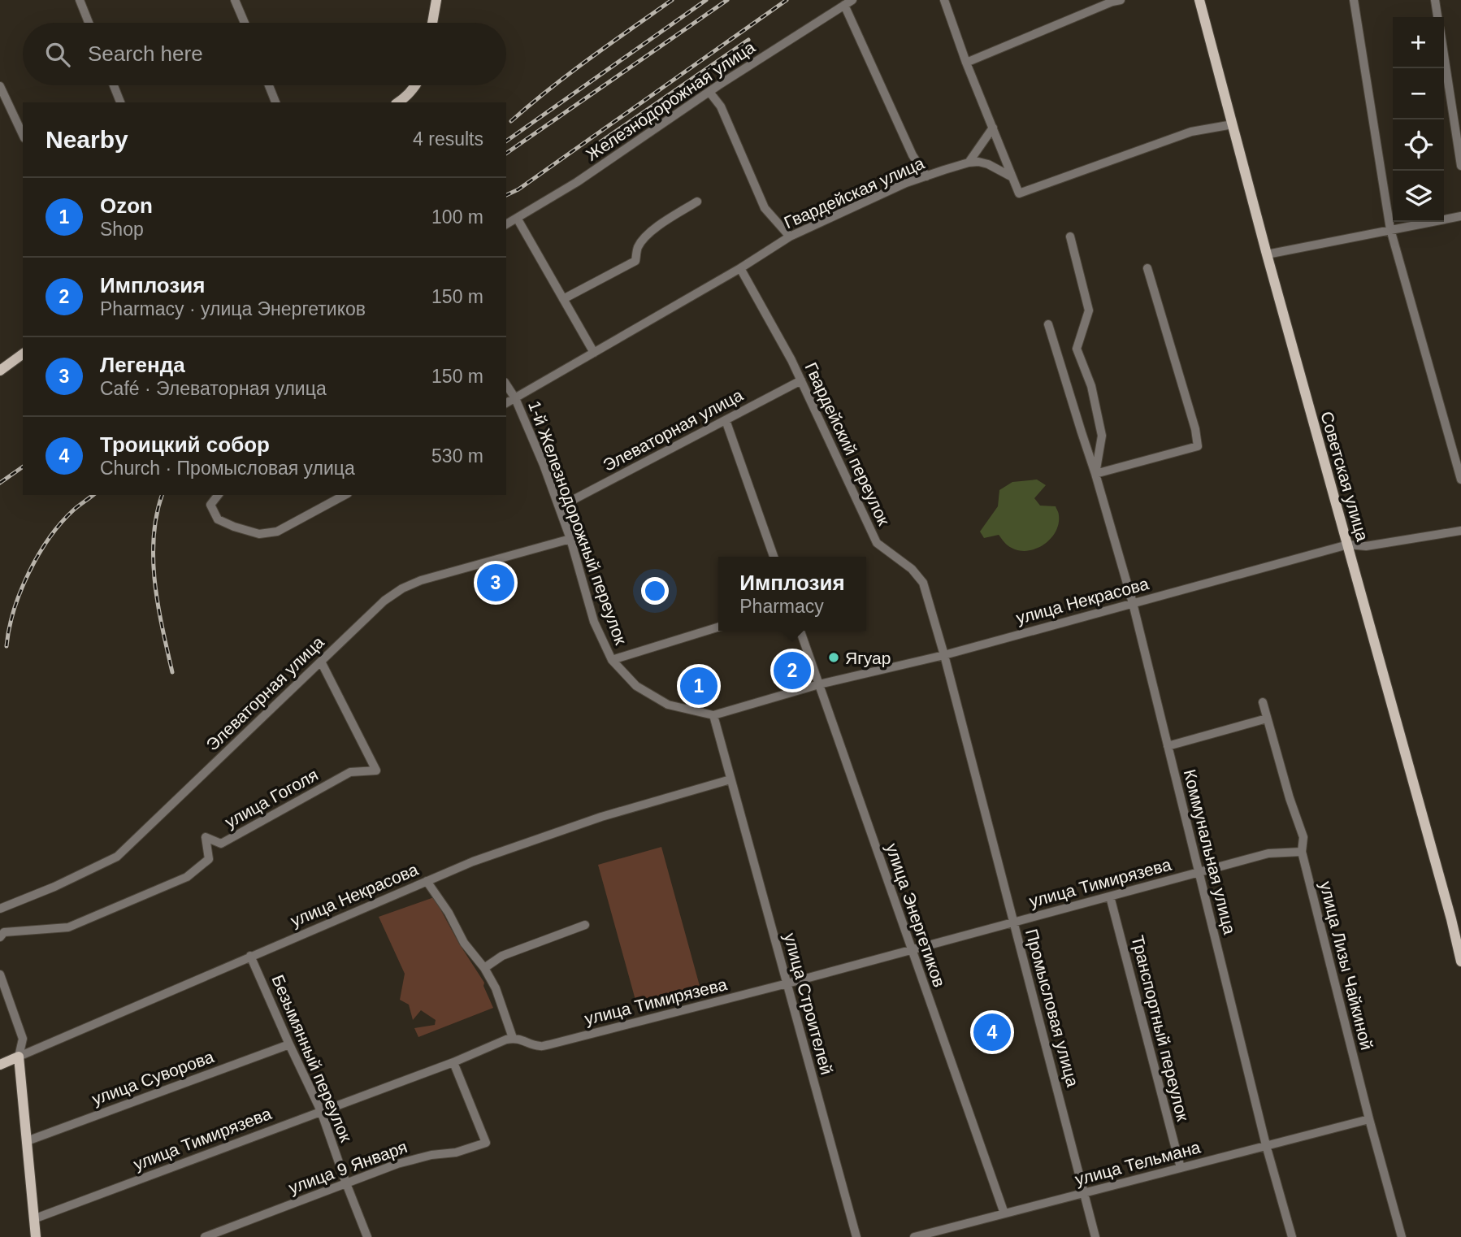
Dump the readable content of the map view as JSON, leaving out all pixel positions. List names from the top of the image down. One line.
{"streets":{"main road":["Советская улица","улица Некрасова"],"street":["Железнодорожная улица","Гвардейская улица","Элеваторная улица","Гвардейский переулок","1-й Железнодорожный переулок","улица Гоголя","Коммунальная улица","улица Тимирязева","улица Энергетиков","улица Лизы Чайкиной","улица Строителей","Промысловая улица","Транспортный переулок","Безымянный переулок","улица Суворова","улица Тельмана","улица 9 Января"]},"crossings":[["Гвардейская улица","Гвардейский переулок"],["Гвардейская улица","Советская улица"],["Гвардейская улица","1-й Железнодорожный переулок"],["Элеваторная улица","Гвардейский переулок"],["Элеваторная улица","1-й Железнодорожный переулок"],["Элеваторная улица","улица Гоголя"],["Гвардейский переулок","улица Некрасова"],["Гвардейский переулок","Промысловая улица"],["Советская улица","улица Некрасова"],["1-й Железнодорожный переулок","улица Некрасова"],["1-й Железнодорожный переулок","улица Строителей"],["улица Некрасова","Коммунальная улица"],["улица Некрасова","улица Энергетиков"],["улица Некрасова","улица Строителей"],["улица Некрасова","Промысловая улица"],["улица Некрасова","Безымянный переулок"],["Коммунальная улица","улица Тимирязева"],["Коммунальная улица","улица Тельмана"],["улица Тимирязева","улица Энергетиков"],["улица Тимирязева","улица Лизы Чайкиной"],["улица Тимирязева","улица Строителей"],["улица Тимирязева","Промысловая улица"],["улица Тимирязева","Транспортный переулок"],["улица Тимирязева","Безымянный переулок"],["улица Тимирязева","улица 9 Января"],["улица Энергетиков","улица Тельмана"],["улица Лизы Чайкиной","улица Тельмана"],["Промысловая улица","улица Тельмана"],["Транспортный переулок","улица Тельмана"],["Безымянный переулок","улица Суворова"],["Безымянный переулок","улица 9 Января"]],"places":["Ягуар"],"page":{"map_buttons":["+","−"],"search":"Search here","heading":["Nearby","4 results"],"list":[{"mark":"1","name":"Ozon","note":"Shop","value":"100 m"},{"mark":"2","name":"Имплозия","note":"Pharmacy · улица Энергетиков","value":"150 m"},{"mark":"3","name":"Легенда","note":"Café · Элеваторная улица","value":"150 m"},{"mark":"4","name":"Троицкий собор","note":"Church · Промысловая улица","value":"530 m"}],"popup":["Имплозия","Pharmacy"],"pins":["3","2","1","4"]}}
